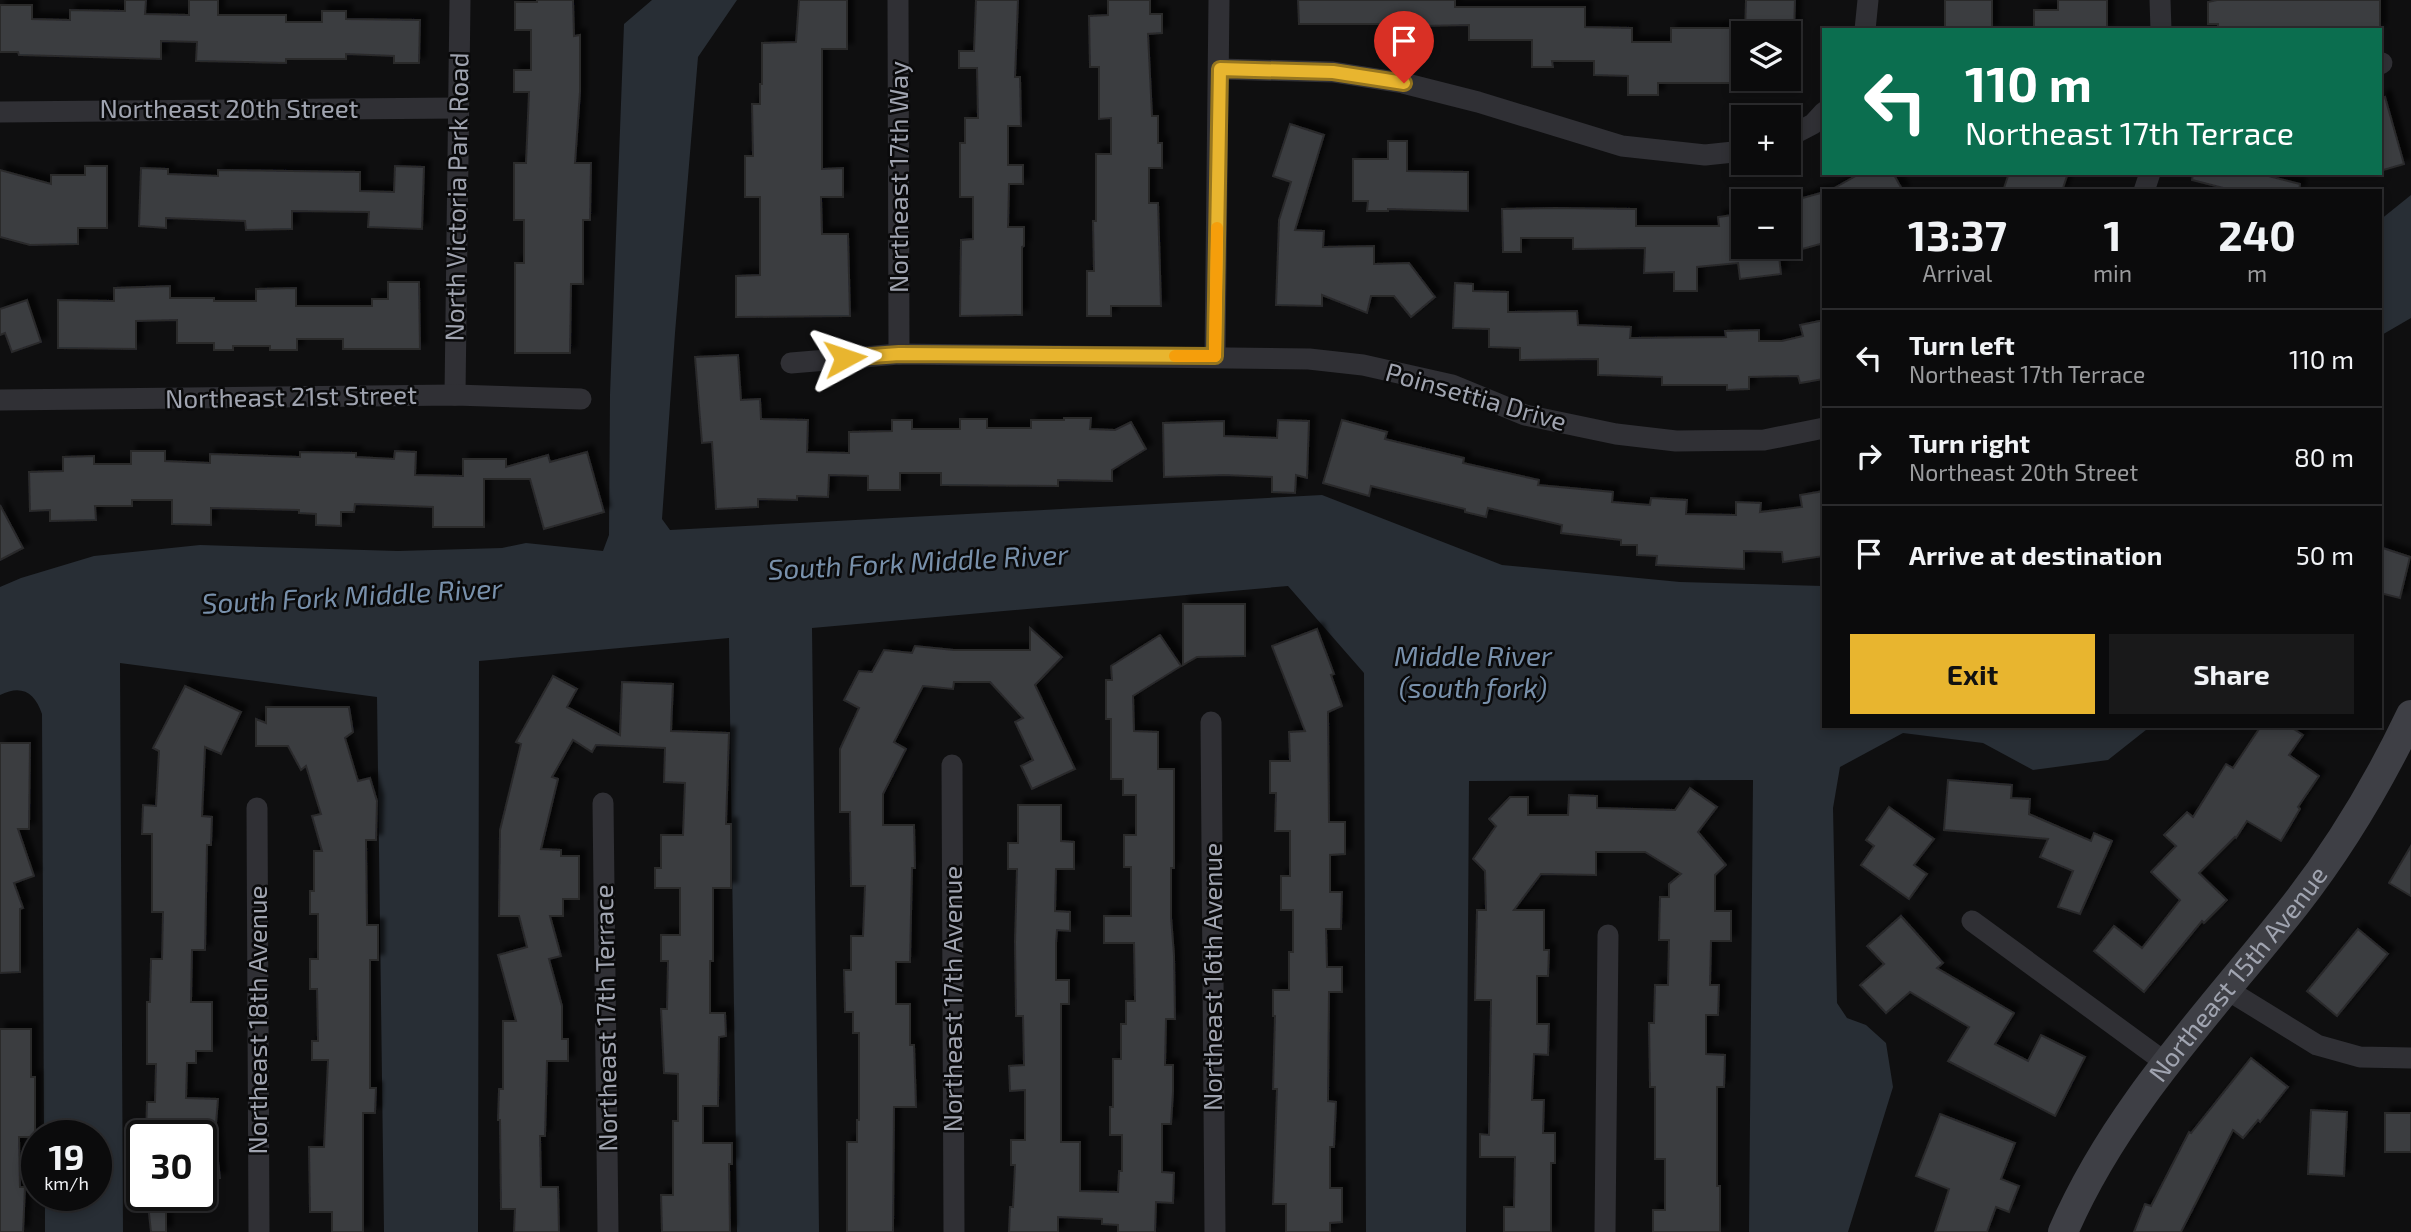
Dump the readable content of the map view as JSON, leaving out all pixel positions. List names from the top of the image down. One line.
{"streets":{"street":["Northeast 20th Street","Northeast 17th Way","North Victoria Park Road","Northeast 21st Street","Poinsettia Drive","Northeast 15th Avenue","Northeast 16th Avenue","Northeast 17th Avenue","Northeast 17th Terrace","Northeast 18th Avenue"]},"crossings":[["Northeast 20th Street","North Victoria Park Road"],["Northeast 17th Way","Poinsettia Drive"],["North Victoria Park Road","Northeast 21st Street"]],"water":["South Fork Middle River","Middle River (south fork)"],"page":{"map_buttons":["+","−"],"turn":["110 m","Northeast 17th Terrace"],"eta":["13:37","Arrival","1","min","240","m"],"list":[{"name":"Turn left","note":"Northeast 17th Terrace","value":"110 m"},{"name":"Turn right","note":"Northeast 20th Street","value":"80 m"},{"name":"Arrive at destination","value":"50 m"}],"buttons":["Exit","Share"],"speed":"19 km/h","limit":"30"}}
